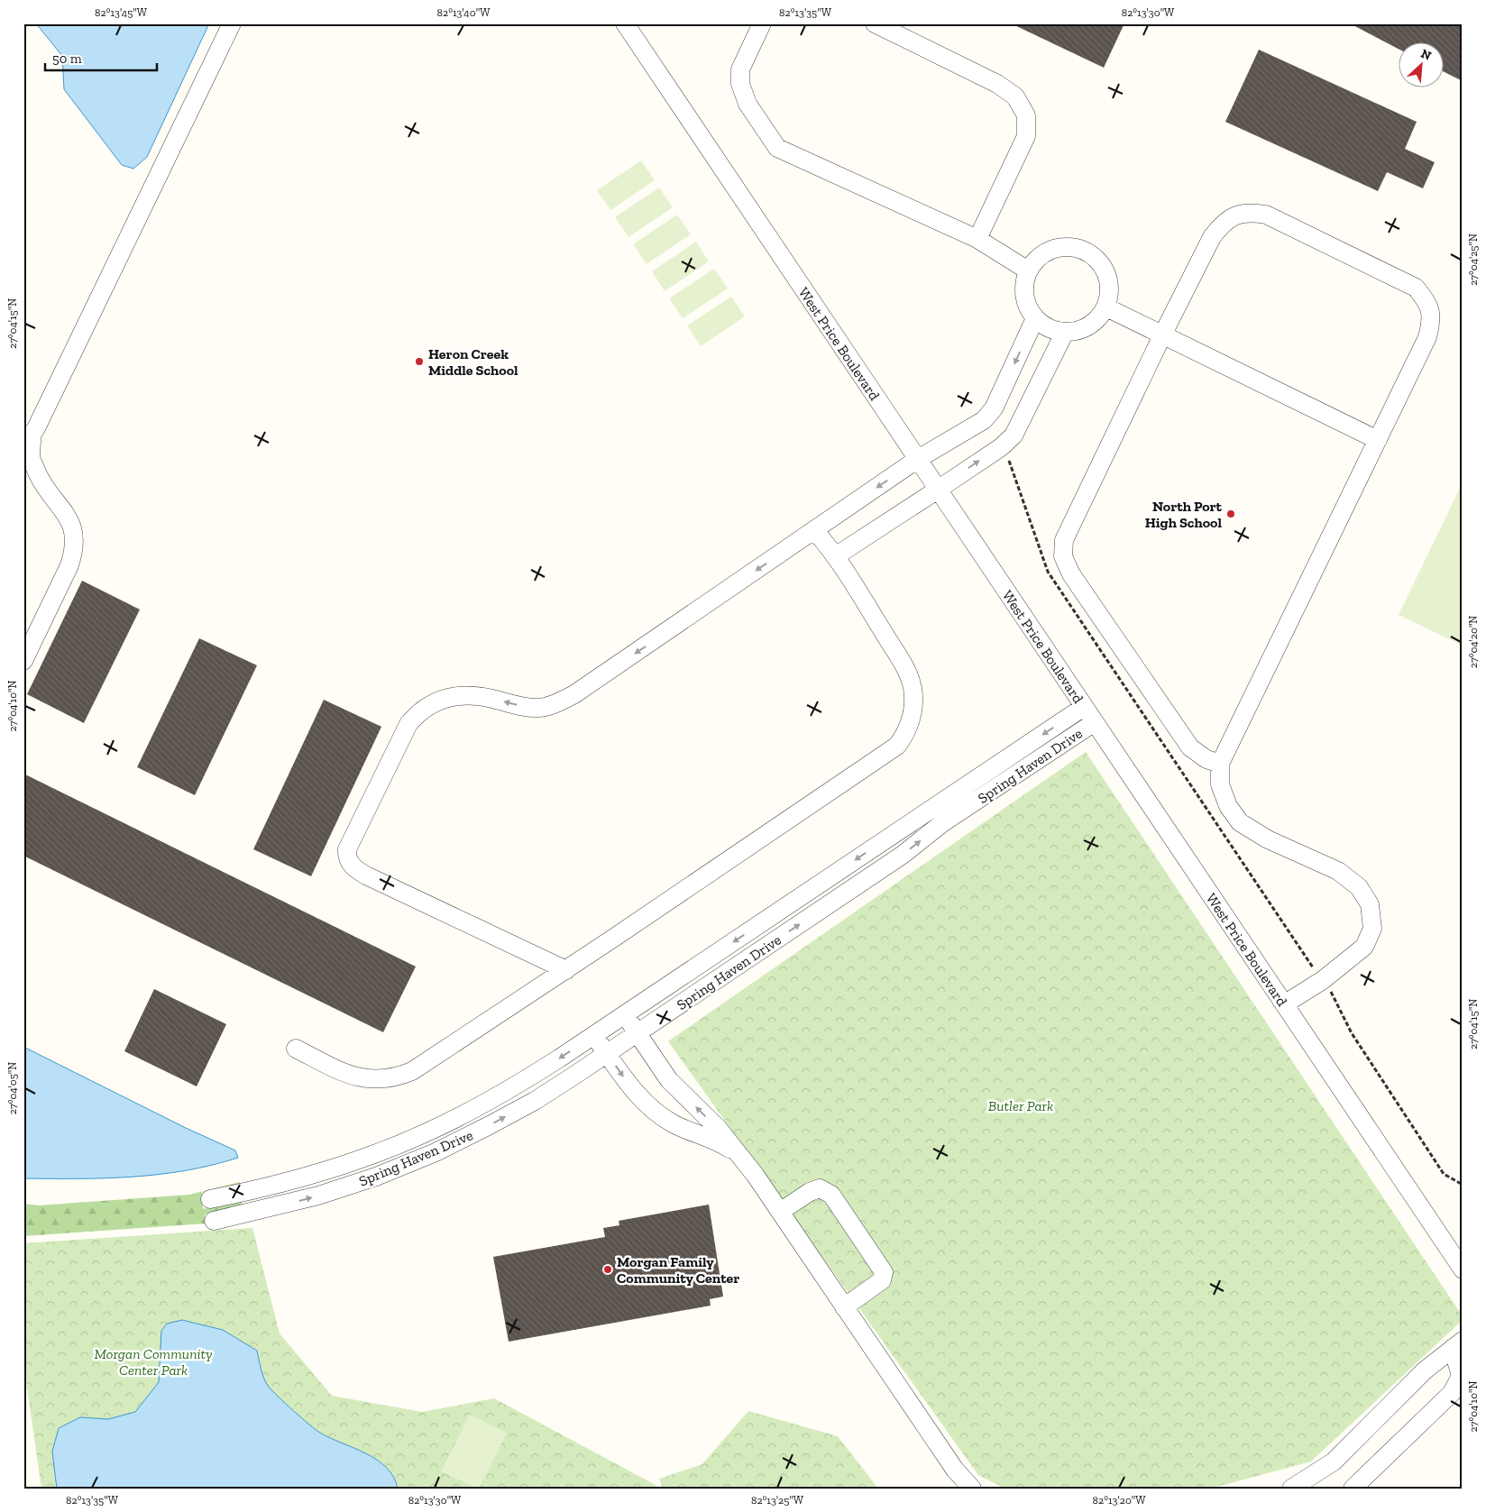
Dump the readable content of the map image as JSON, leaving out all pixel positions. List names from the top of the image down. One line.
{"streets":{"street":["West Price Boulevard","Spring Haven Drive"]},"crossings":[["West Price Boulevard","Spring Haven Drive"]],"parks":["Butler Park","Morgan Community Center Park"],"places":["Heron Creek Middle School","North Port High School","Morgan Family Community Center"],"scale_bar":"50 m","north":"top right","coordinates":["82°13'45\"W","82°13'40\"W","82°13'35\"W","82°13'30\"W","27°04'25\"N","27°04'15\"N","27°04'20\"N","27°04'10\"N","27°04'05\"N","82°13'25\"W","82°13'20\"W"]}
